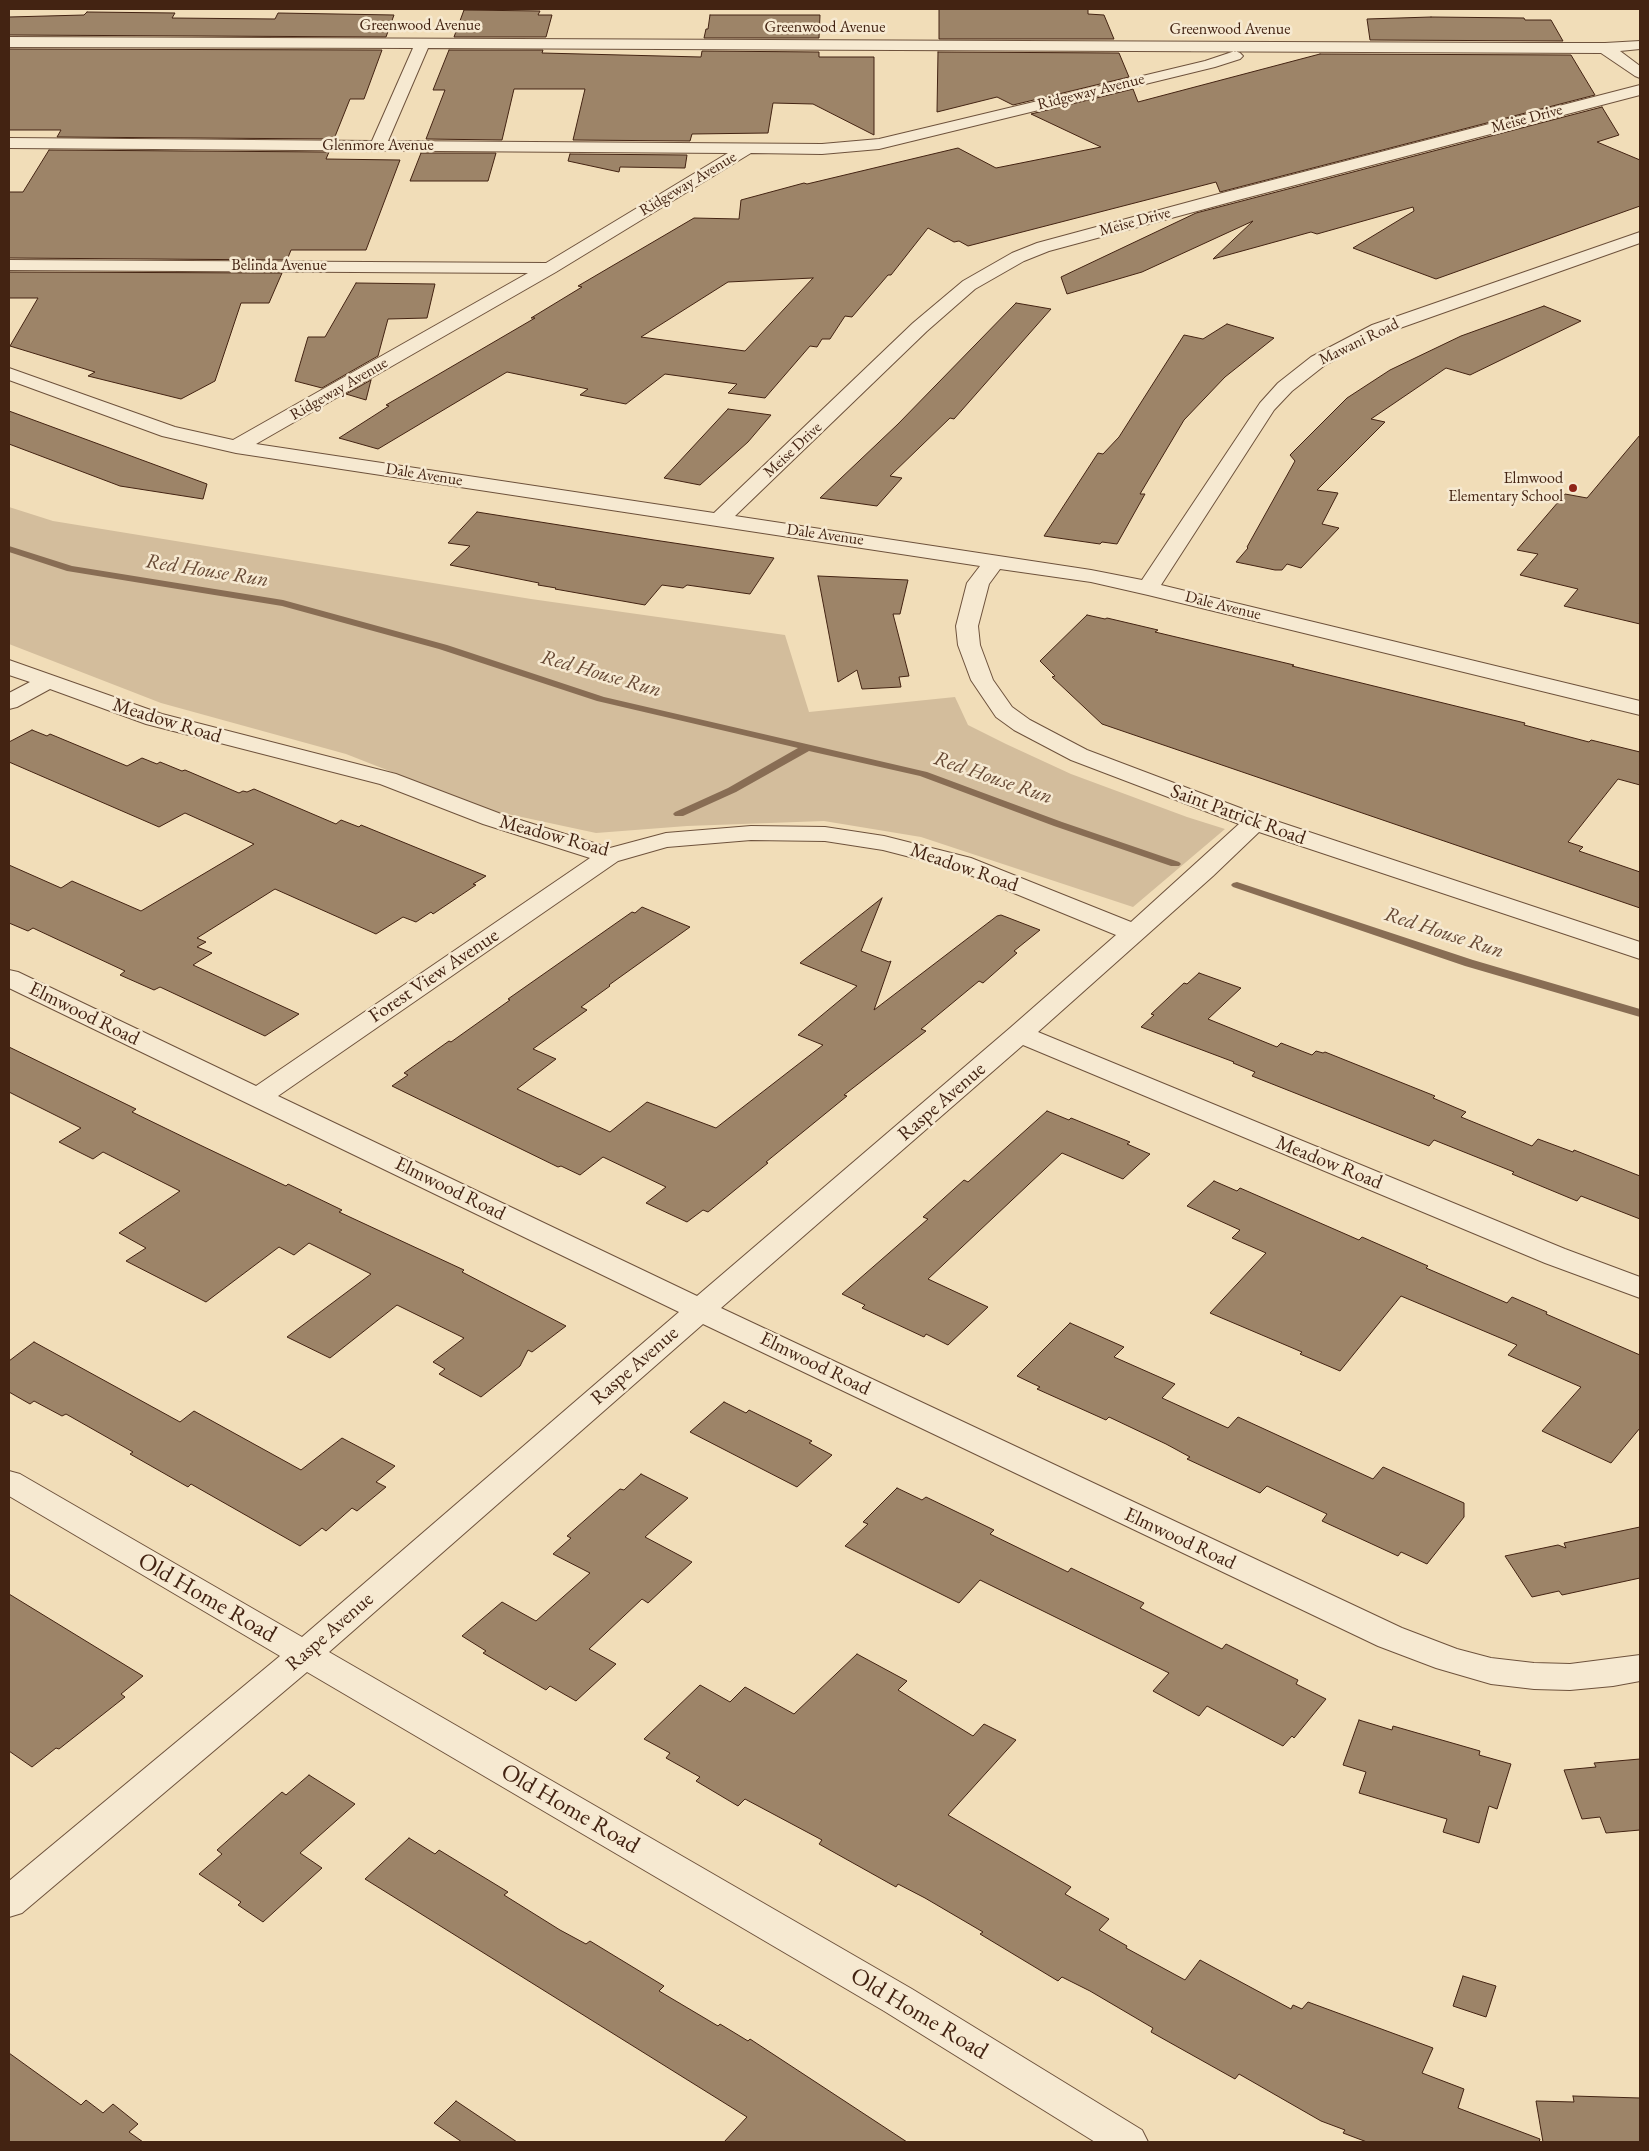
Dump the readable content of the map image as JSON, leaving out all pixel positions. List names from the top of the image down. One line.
{"streets":{"street":["Greenwood Avenue","Ridgeway Avenue","Meise Drive","Glenmore Avenue","Belinda Avenue","Mawani Road","Dale Avenue","Meadow Road","Saint Patrick Road","Forest View Avenue","Elmwood Road","Raspe Avenue","Old Home Road"]},"crossings":[["Greenwood Avenue","Ridgeway Avenue"],["Ridgeway Avenue","Glenmore Avenue"],["Ridgeway Avenue","Belinda Avenue"],["Ridgeway Avenue","Dale Avenue"],["Meise Drive","Dale Avenue"],["Mawani Road","Dale Avenue"],["Dale Avenue","Saint Patrick Road"],["Meadow Road","Forest View Avenue"],["Meadow Road","Raspe Avenue"],["Saint Patrick Road","Raspe Avenue"],["Forest View Avenue","Elmwood Road"],["Elmwood Road","Raspe Avenue"],["Raspe Avenue","Old Home Road"]],"water":["Red House Run"],"places":["Elmwood Elementary School"]}
